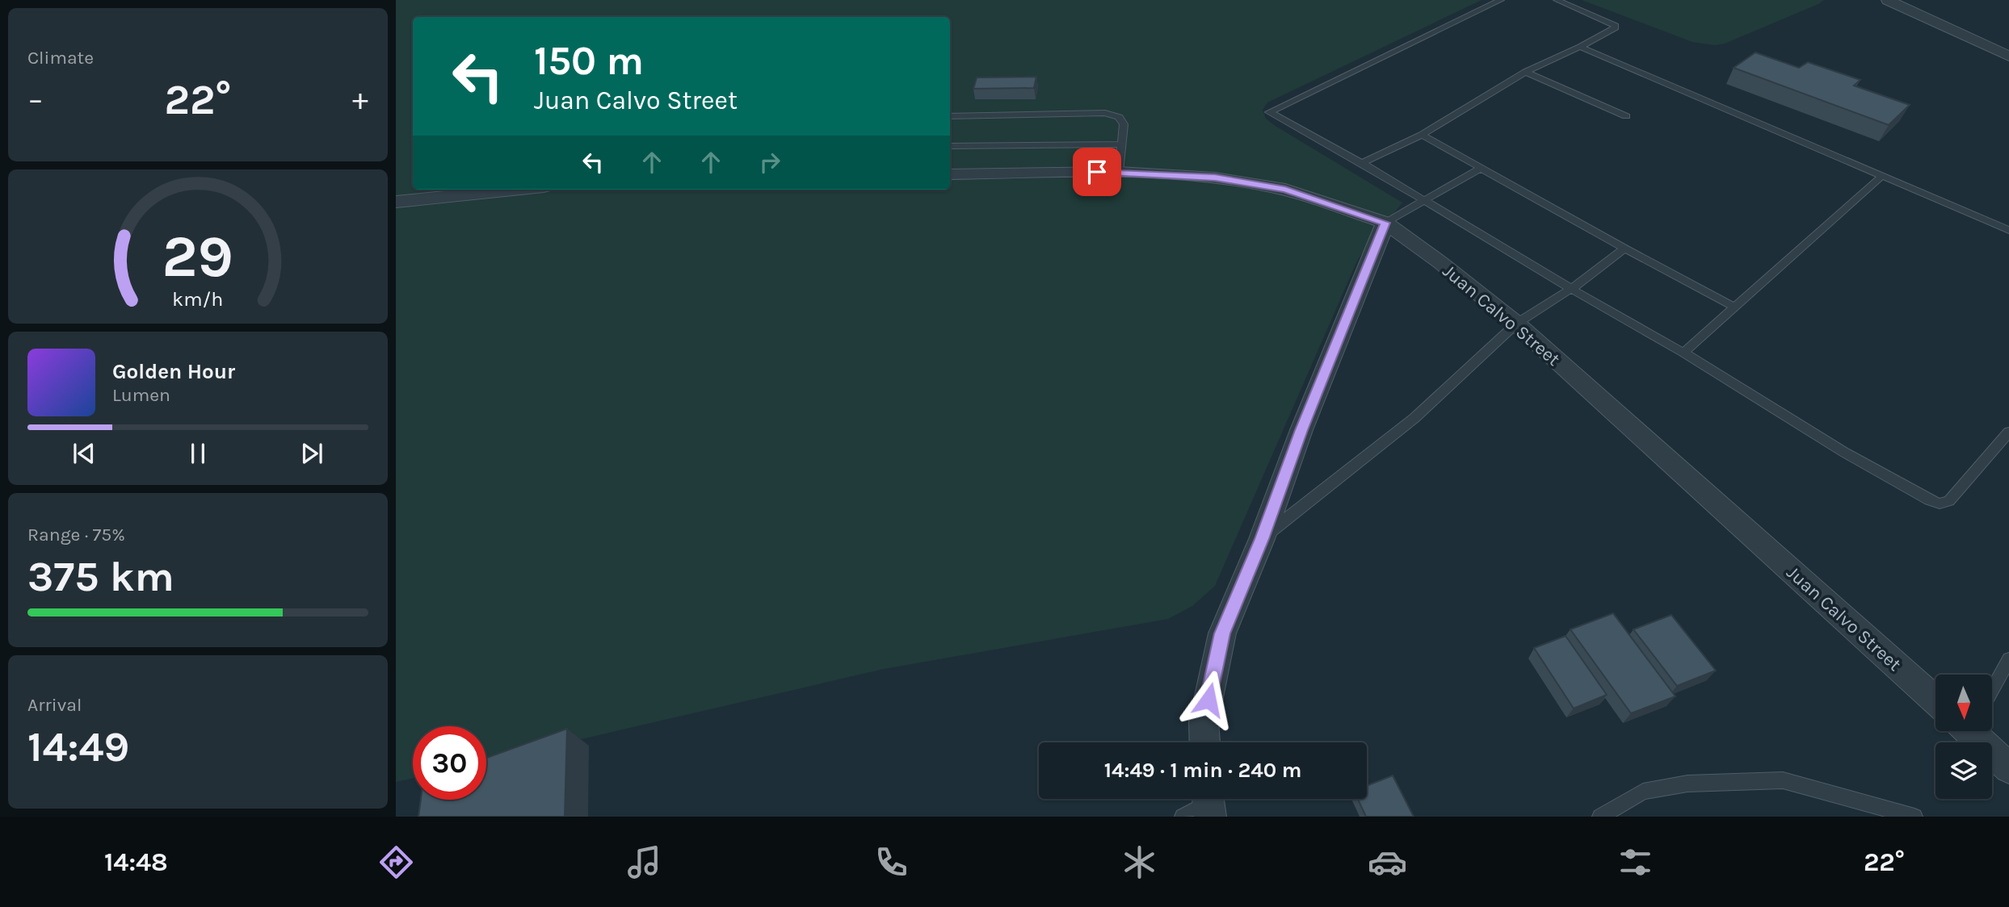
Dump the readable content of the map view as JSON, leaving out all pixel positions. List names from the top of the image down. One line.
{"streets":{"street":["Juan Calvo Street"]},"north":"bottom","page":{"tile":["Climate",["Range · 75%","375 km"],["Arrival","14:49"]],"turn":["150 m","Juan Calvo Street"],"heat":["−","22°","+"],"song":["Golden Hour","Lumen"],"limit":"30","trip":"14:49 · 1 min · 240 m","tabs":["14:48","22°"],"gauge":["29","km/h"]}}
